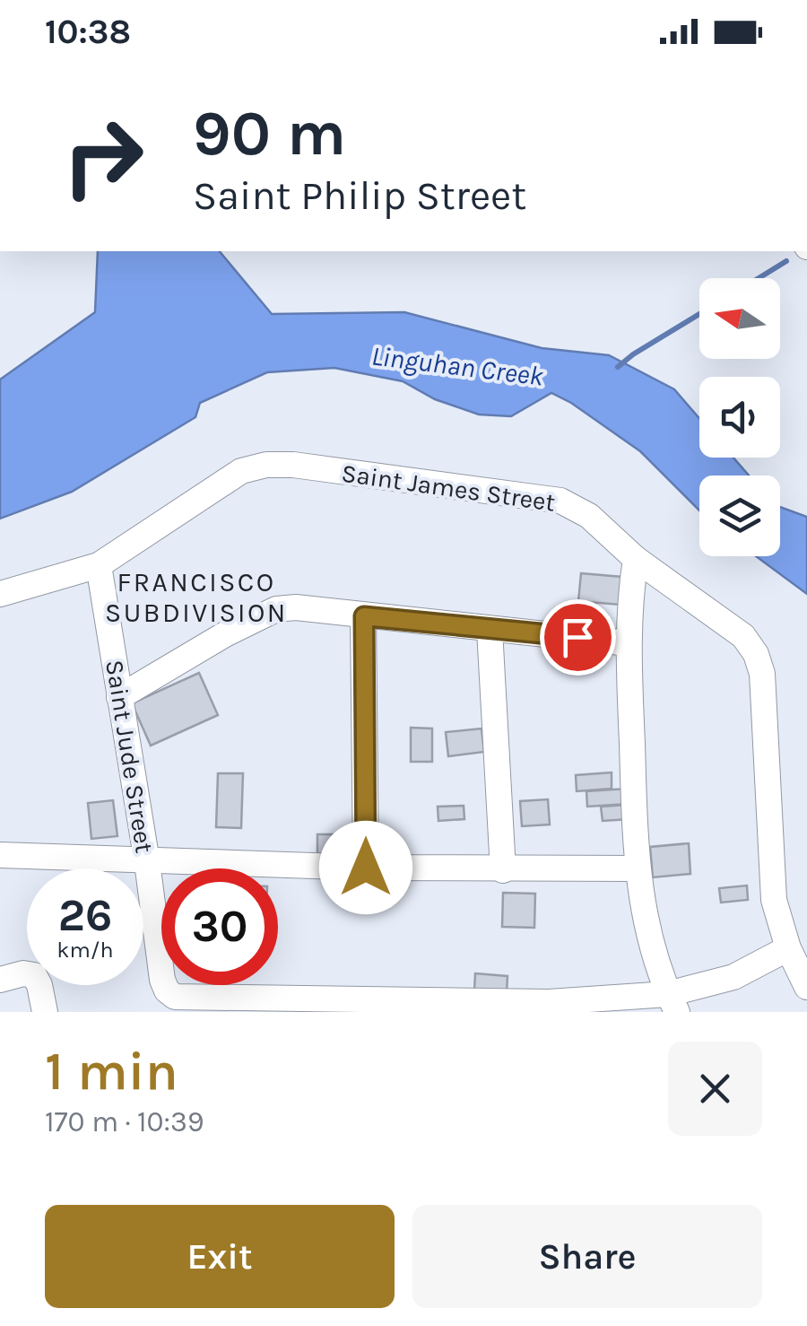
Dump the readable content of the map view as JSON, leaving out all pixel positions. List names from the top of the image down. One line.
{"streets":{"street":["Saint James Street","Saint Jude Street"]},"crossings":[["Saint James Street","Saint Jude Street"]],"districts":["FRANCISCO SUBDIVISION"],"water":["Linguhan Creek"],"north":"left","page":{"status":"10:38","turn":["90 m","Saint Philip Street"],"speed":"26 km/h","limit":"30","heading":["1 min","170 m · 10:39"],"buttons":["Exit","Share"]}}
